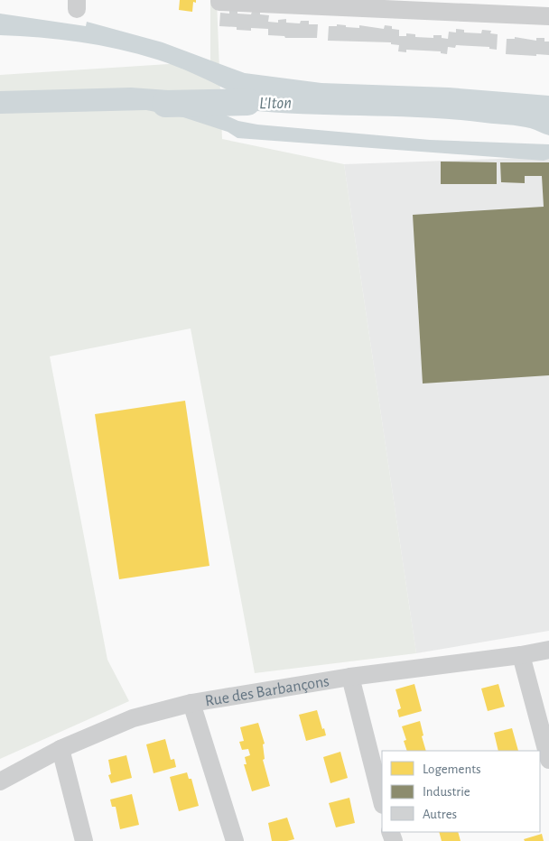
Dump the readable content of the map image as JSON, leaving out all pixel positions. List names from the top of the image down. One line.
{"streets":{"street":["Rue des Barbançons"]},"water":["L'Iton"],"legend":["Logements","Industrie","Autres"]}
